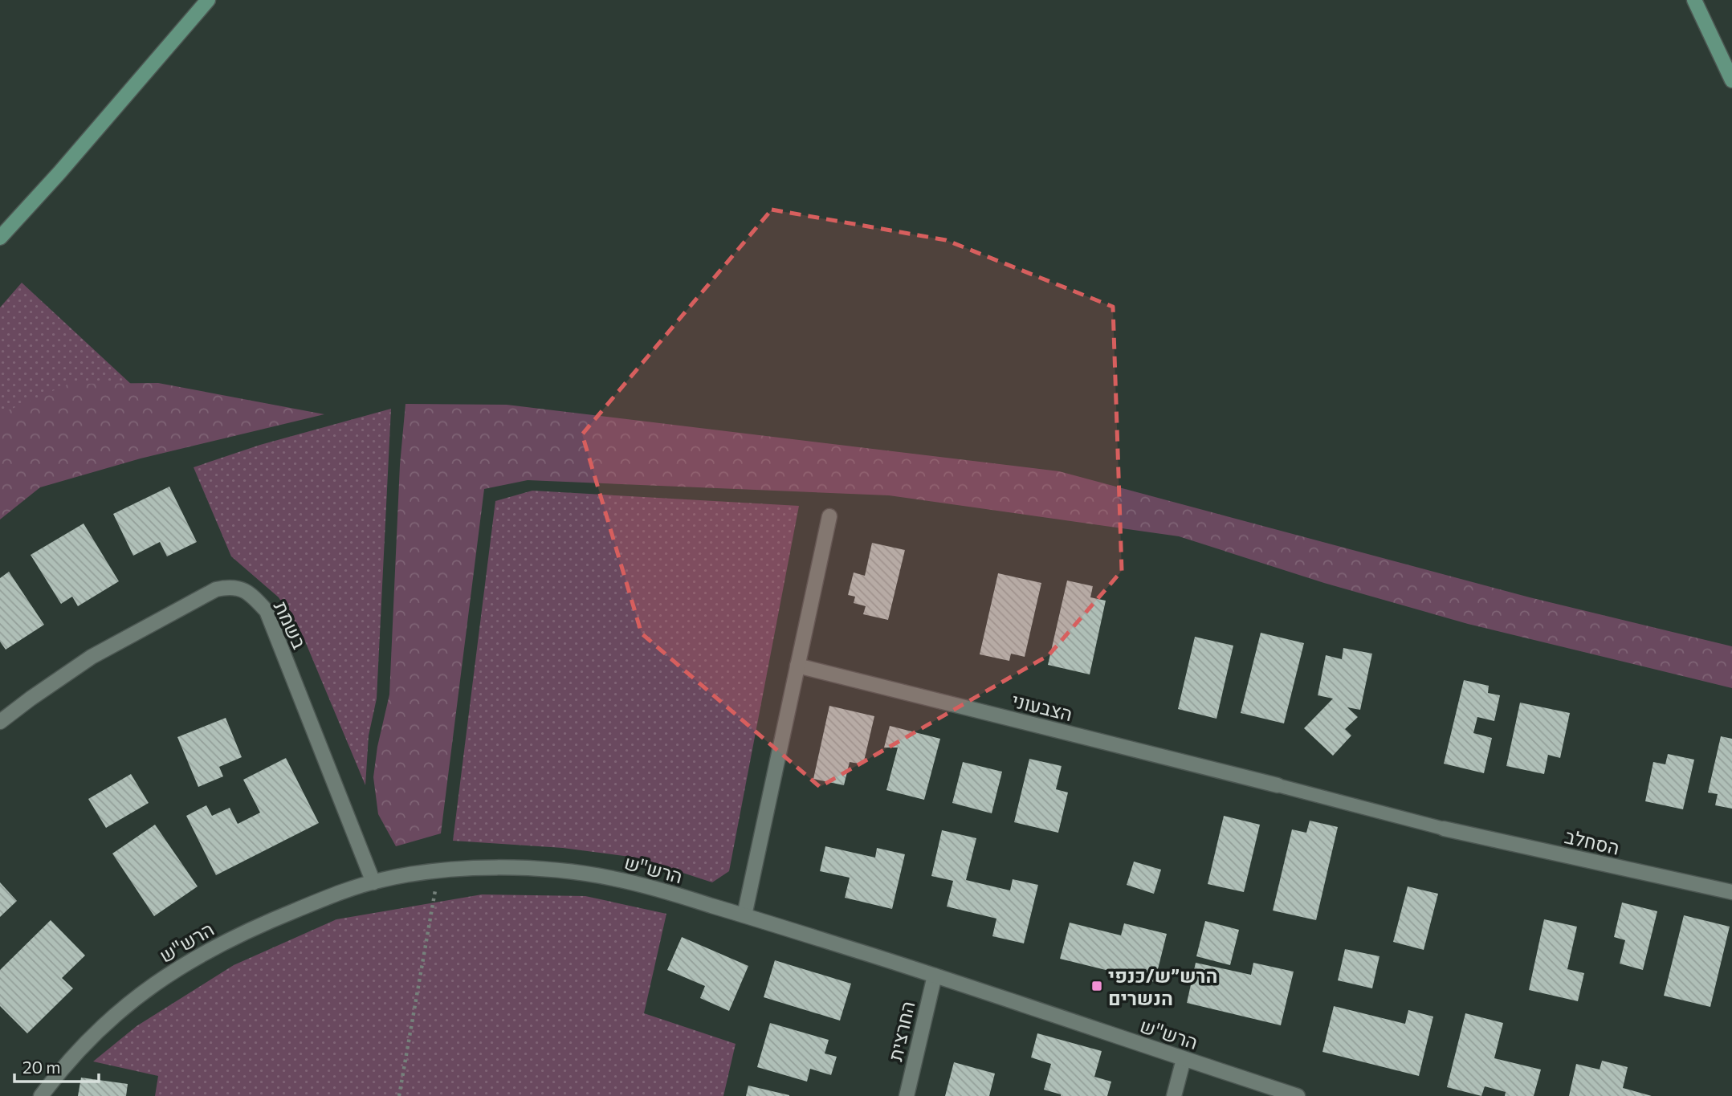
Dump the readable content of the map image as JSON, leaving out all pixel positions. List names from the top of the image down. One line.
{"streets":{"street":["בשמת","הצבעוני","הסחלב","הרש''ש","החרצית"]},"crossings":[["בשמת","הרש''ש"],["הרש''ש","החרצית"]],"places":{"transit":["הרש״ש/כנפי הנשרים"]},"scale_bar":"20 m"}
